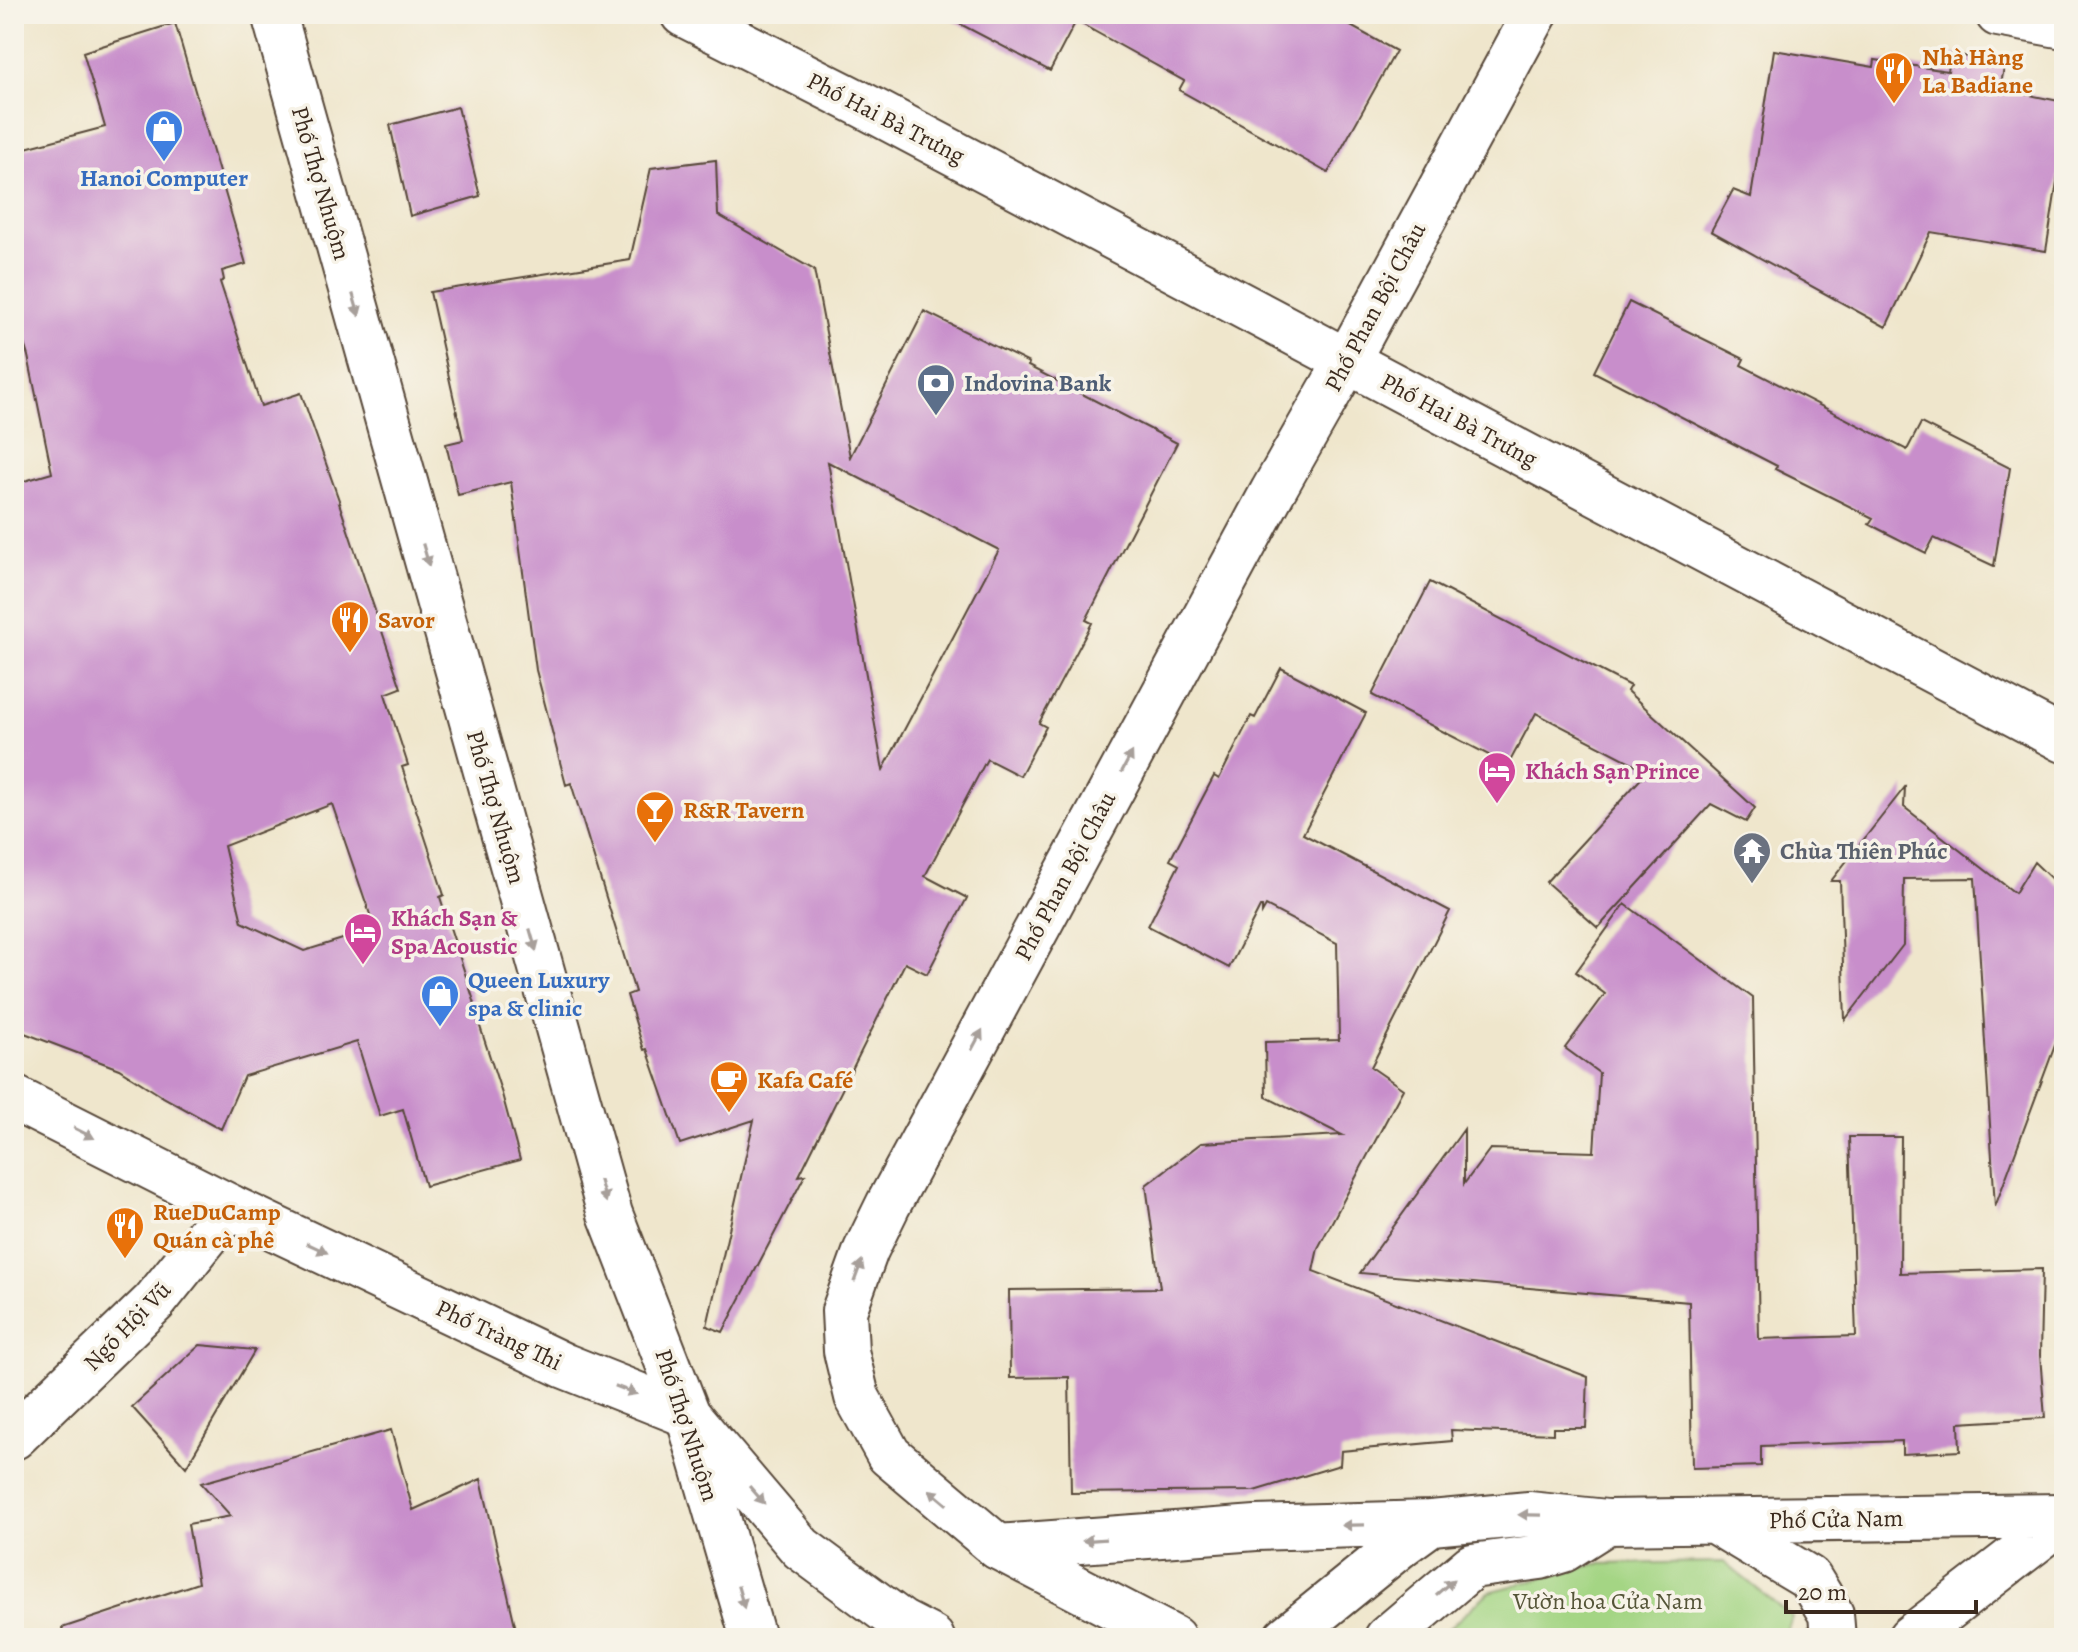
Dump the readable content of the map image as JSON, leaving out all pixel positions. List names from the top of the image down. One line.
{"streets":{"street":["Phố Hai Bà Trưng","Phố Thợ Nhuộm","Phố Phan Bội Châu","Ngõ Hội Vũ","Phố Tràng Thi","Phố Cửa Nam"]},"crossings":[["Phố Hai Bà Trưng","Phố Phan Bội Châu"],["Phố Thợ Nhuộm","Phố Tràng Thi"],["Phố Phan Bội Châu","Phố Cửa Nam"],["Ngõ Hội Vũ","Phố Tràng Thi"]],"one_way":["Phố Thợ Nhuộm","Phố Phan Bội Châu","Phố Tràng Thi","Phố Cửa Nam"],"parks":["Vườn hoa Cửa Nam"],"places":{"restaurant":["Nhà Hàng La Badiane","Savor","RueDuCamp Quán cà phê"],"shop":["Hanoi Computer","Queen Luxury spa & clinic"],"bank":["Indovina Bank"],"hotel":["Khách Sạn Prince","Khách Sạn & Spa Acoustic"],"bar":["R&R Tavern"],"temple":["Chùa Thiên Phúc"],"cafe":["Kafa Café"]},"scale_bar":"20 m"}
